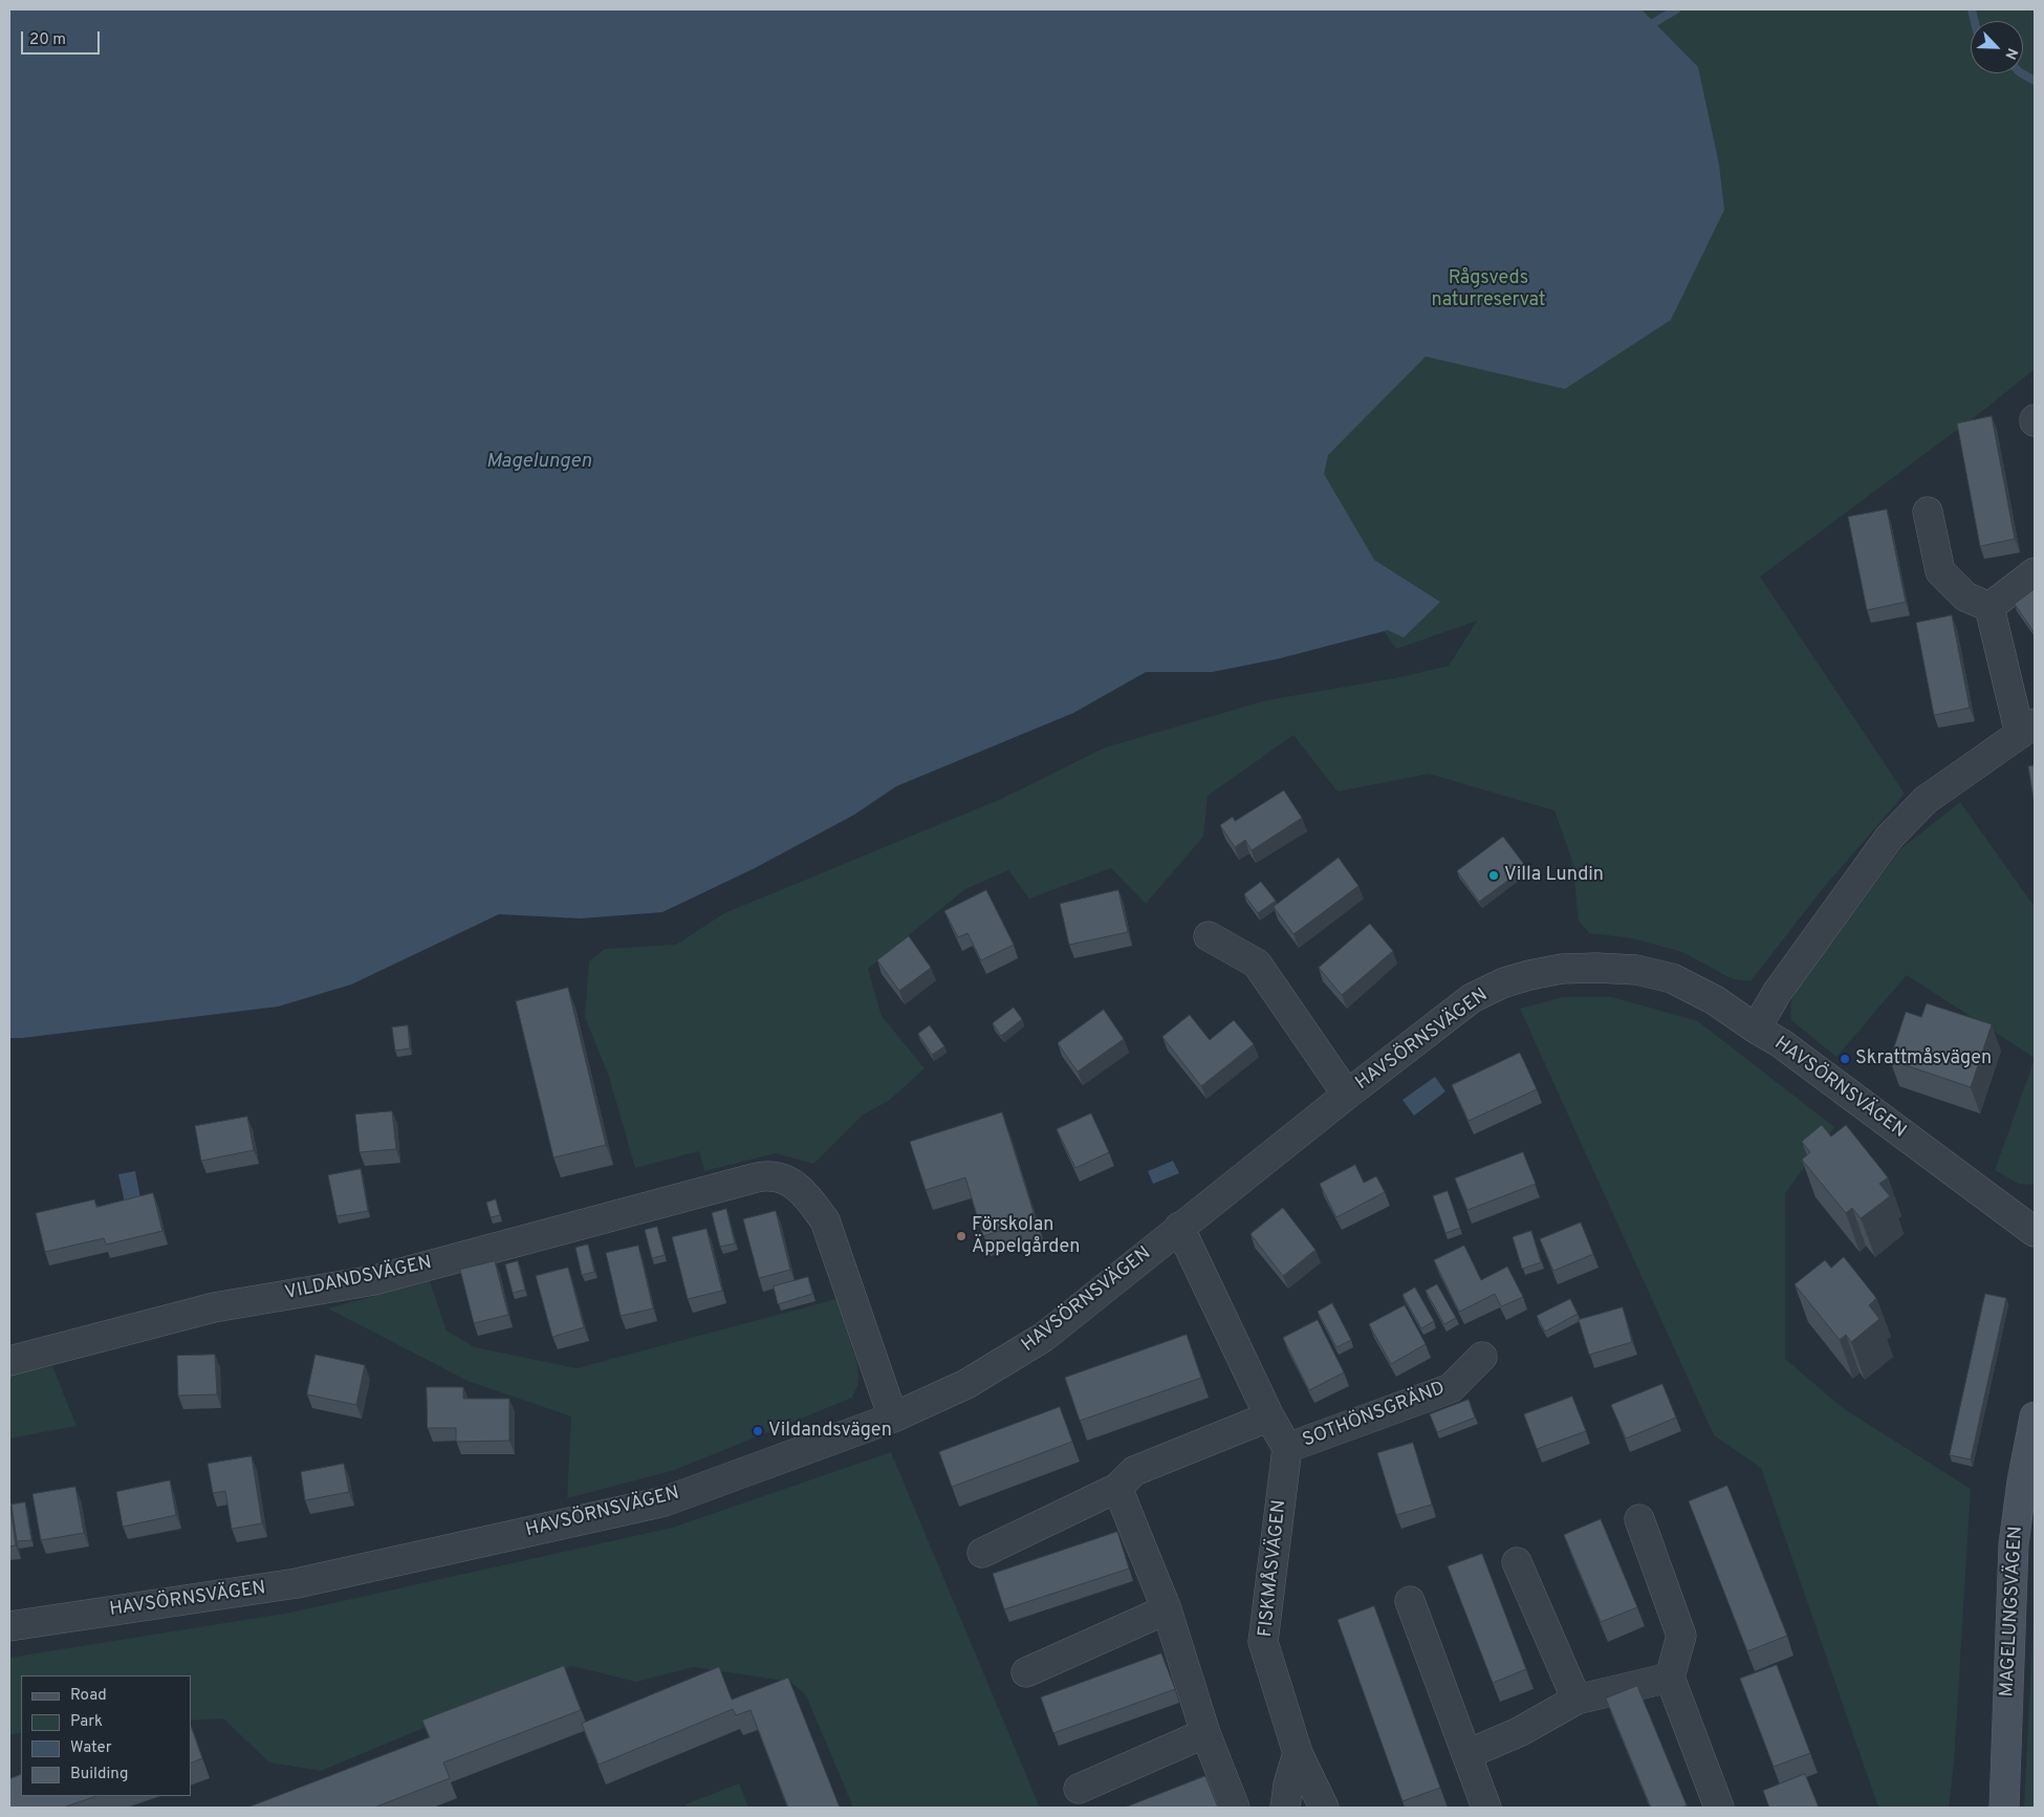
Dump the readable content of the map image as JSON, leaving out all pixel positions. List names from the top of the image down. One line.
{"streets":{"main road":["MAGELUNGSVÄGEN"],"street":["HAVSÖRNSVÄGEN","VILDANDSVÄGEN","SOTHÖNSGRÄND","FISKMÅSVÄGEN"]},"crossings":[["HAVSÖRNSVÄGEN","VILDANDSVÄGEN"],["SOTHÖNSGRÄND","FISKMÅSVÄGEN"]],"water":["Magelungen"],"parks":["Rågsveds naturreservat"],"places":["Villa Lundin","Skrattmåsvägen","Förskolan Äppelgården","Vildandsvägen"],"legend":["Road","Park","Water","Building"],"scale_bar":"20 m","north":"bottom right"}
